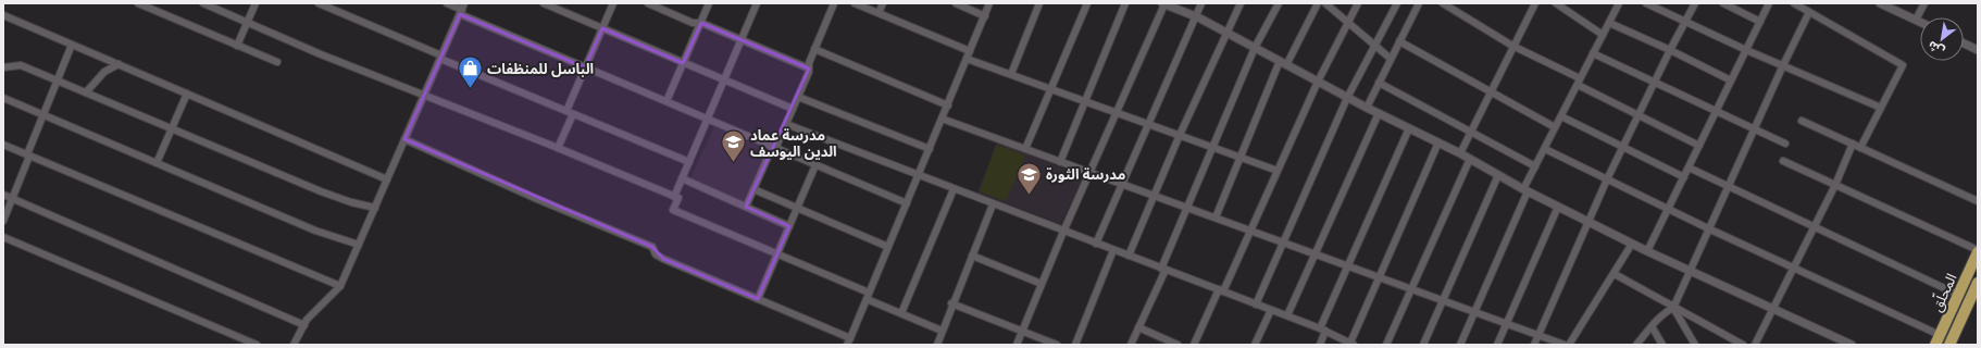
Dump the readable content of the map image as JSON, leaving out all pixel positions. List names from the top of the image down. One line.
{"streets":{"highway":["المحلّق"]},"places":{"shop":["الباسل للمنظفات"],"school or university":["مدرسة عماد الدين اليوسف","مدرسة الثورة"]},"north":"bottom left"}
